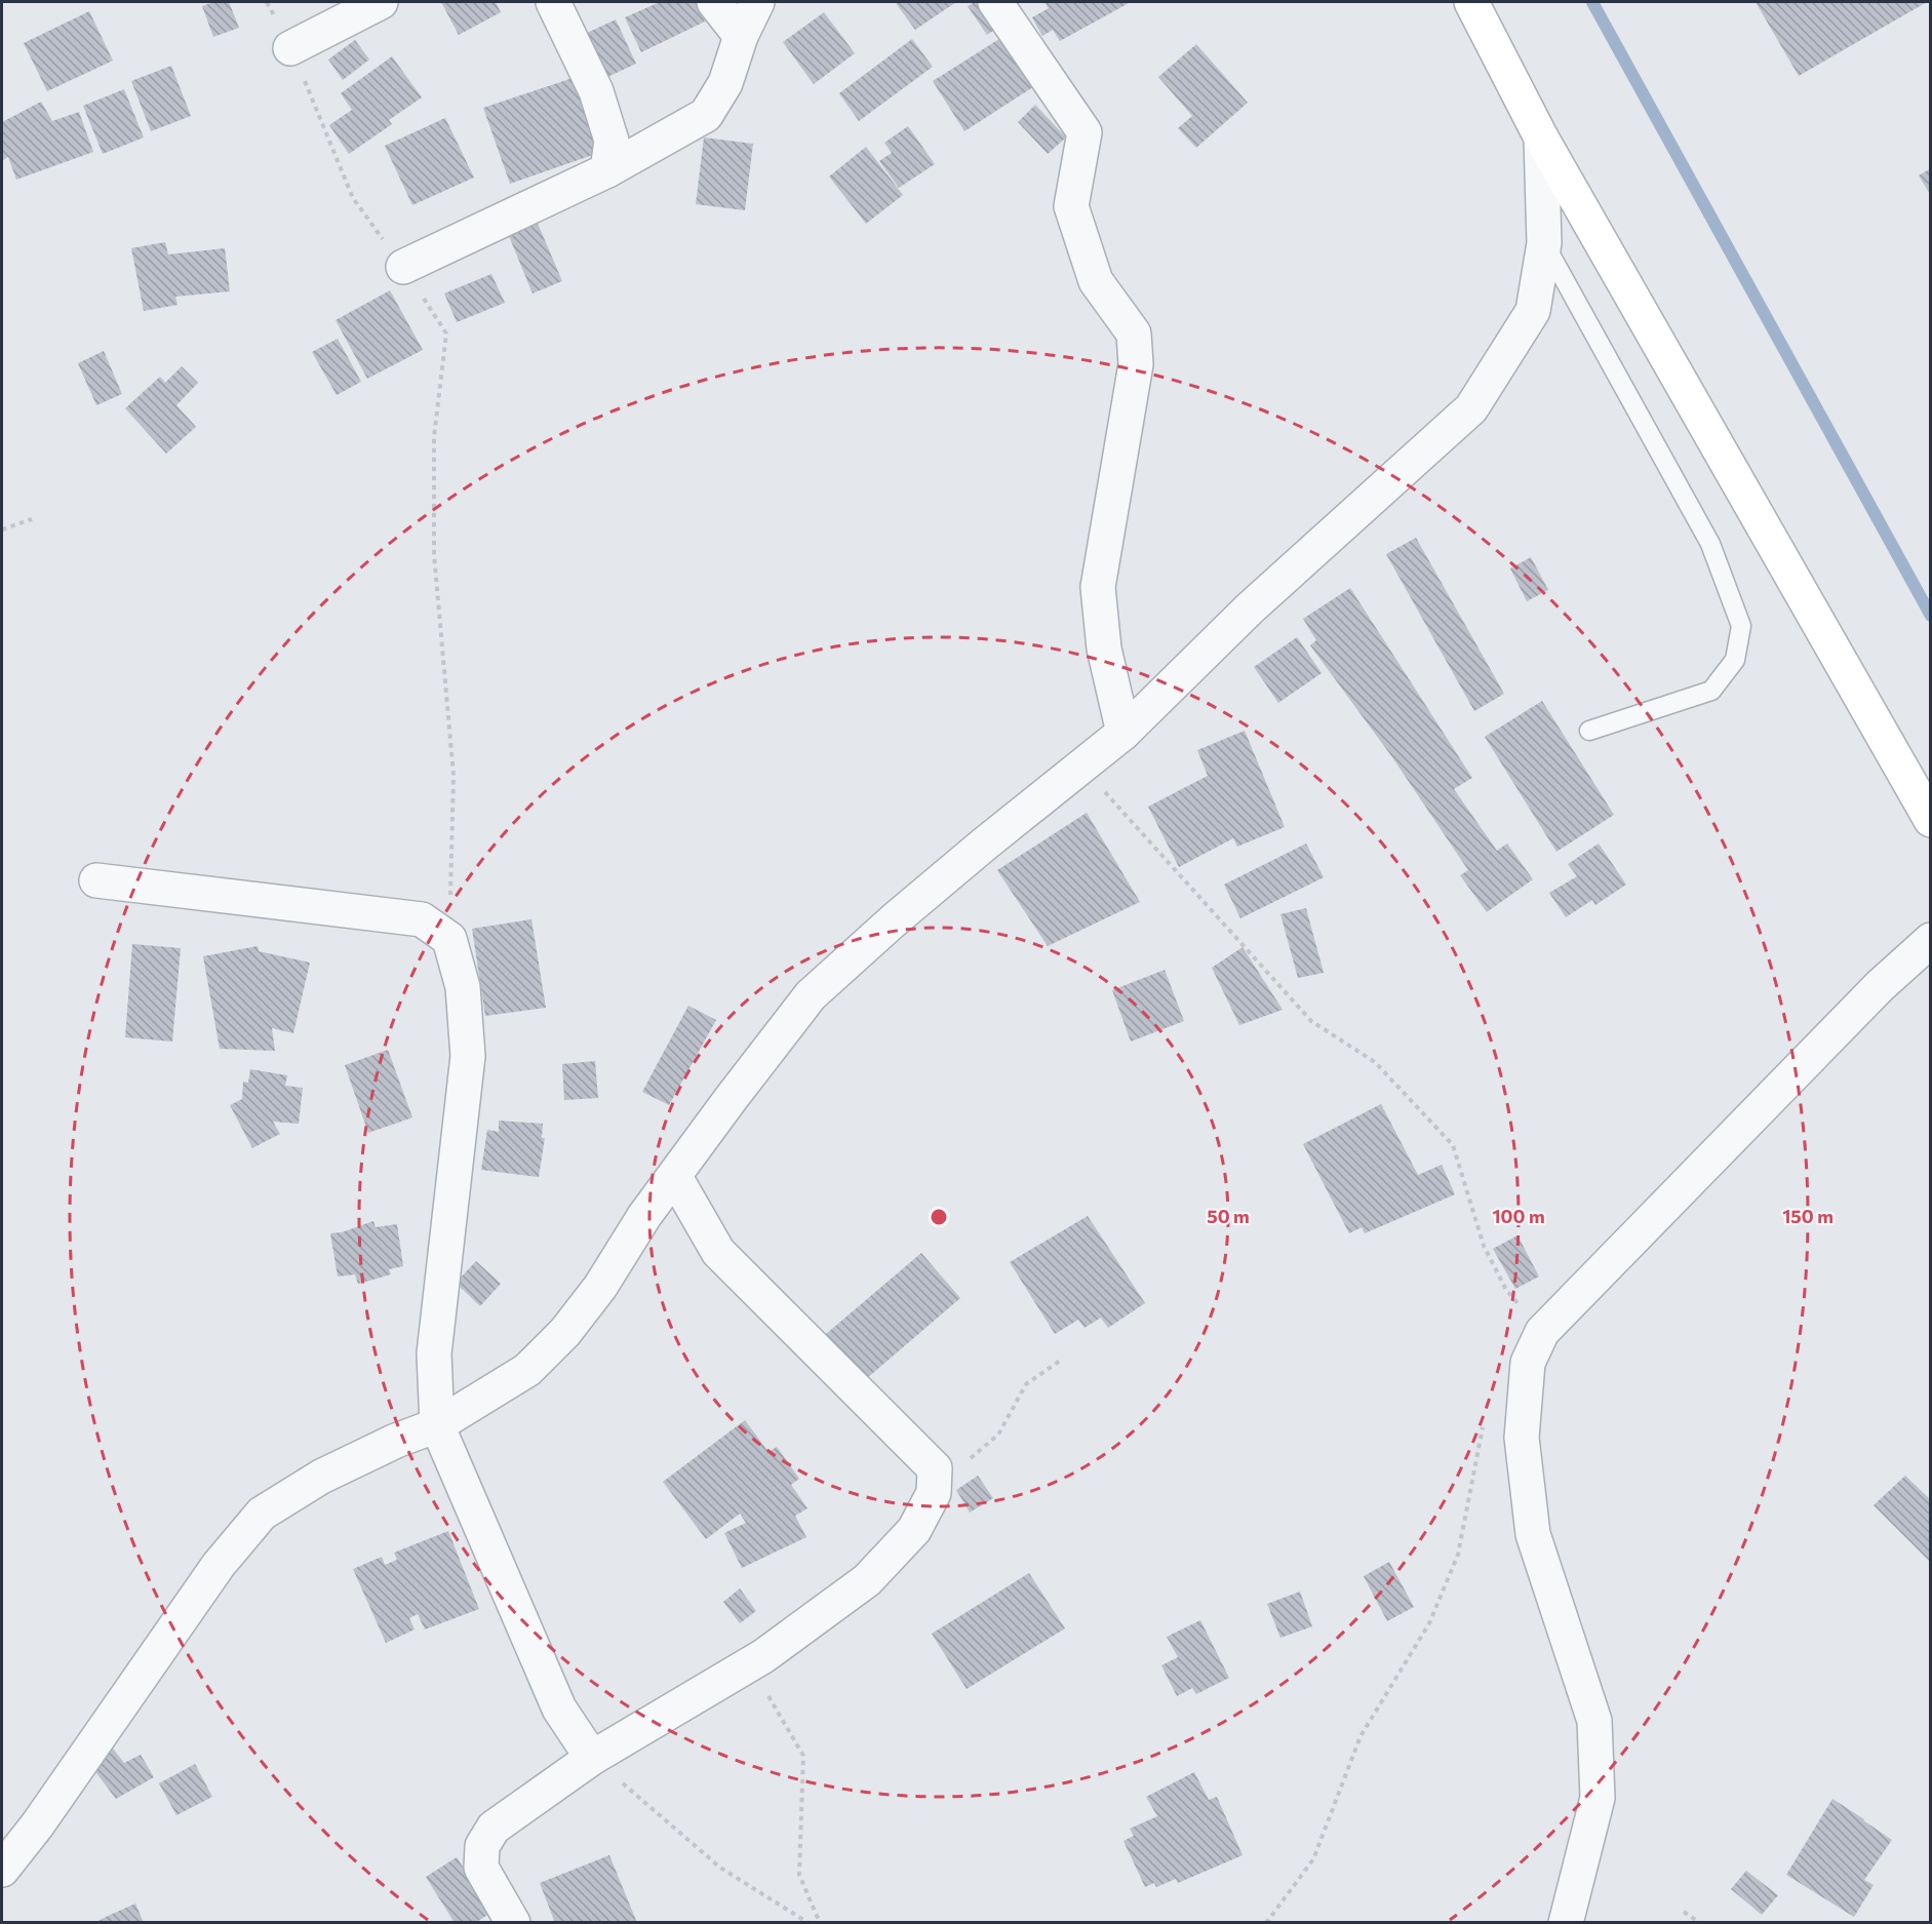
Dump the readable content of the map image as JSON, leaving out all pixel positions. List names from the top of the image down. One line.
{"rings":["50 m","100 m","150 m"]}
